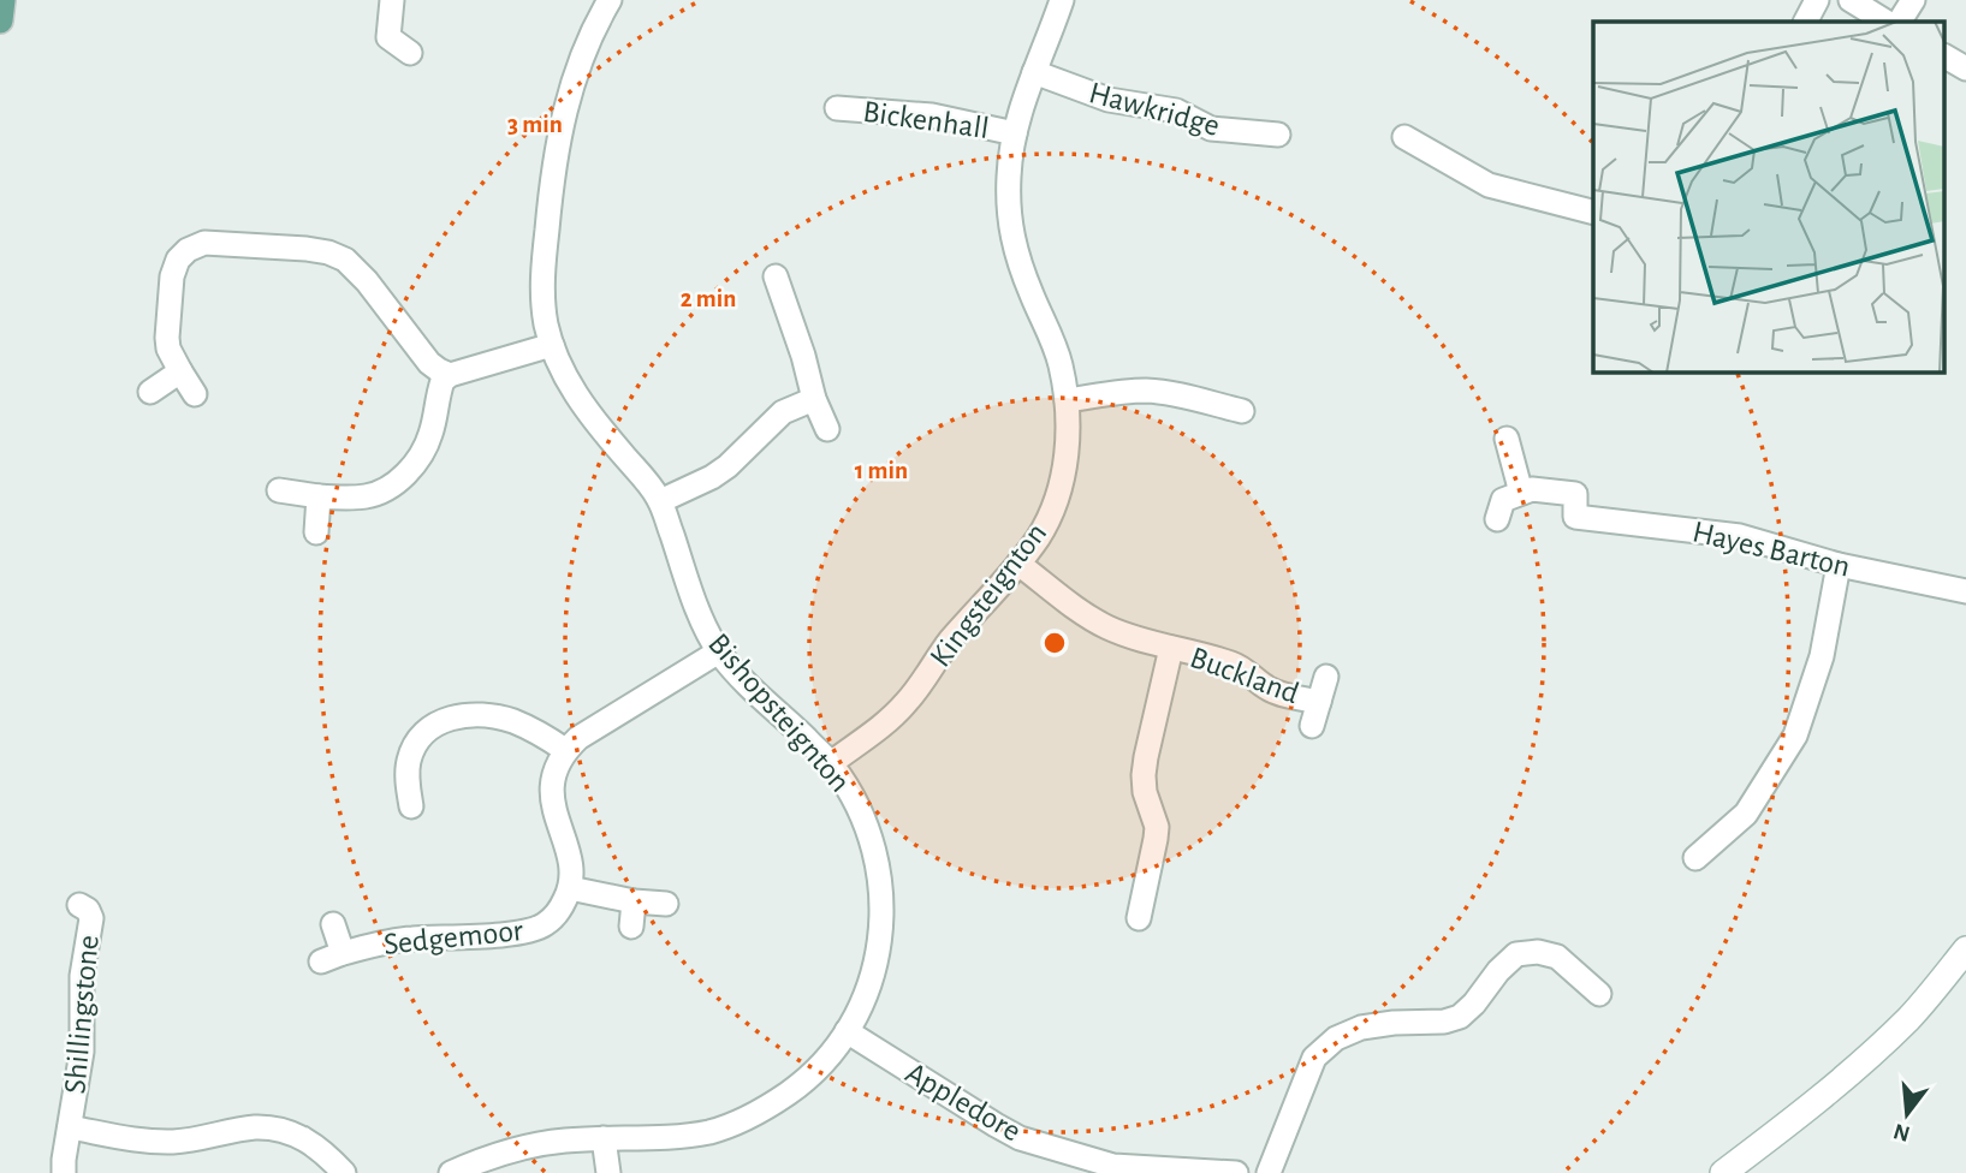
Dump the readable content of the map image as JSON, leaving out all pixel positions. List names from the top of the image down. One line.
{"streets":{"street":["Hawkridge","Bickenhall","Hayes Barton","Kingsteignton","Buckland","Bishopsteignton","Sedgemoor","Shillingstone","Appledore"]},"crossings":[["Hawkridge","Kingsteignton"],["Bickenhall","Kingsteignton"],["Kingsteignton","Buckland"],["Kingsteignton","Bishopsteignton"],["Bishopsteignton","Appledore"]],"north":"bottom","rings":["3 min","2 min","1 min"]}
